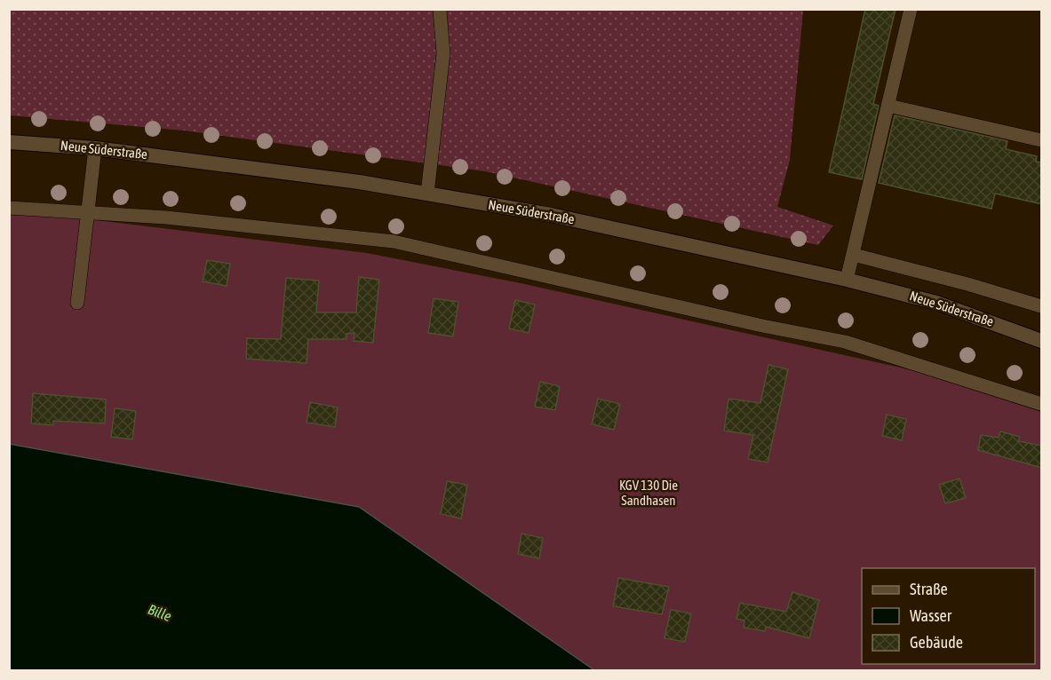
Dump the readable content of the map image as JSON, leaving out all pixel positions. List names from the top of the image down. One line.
{"streets":{"street":["Neue Süderstraße"]},"water":["Bille"],"parks":["KGV 130 Die Sandhasen"],"legend":["Straße","Wasser","Gebäude"]}
